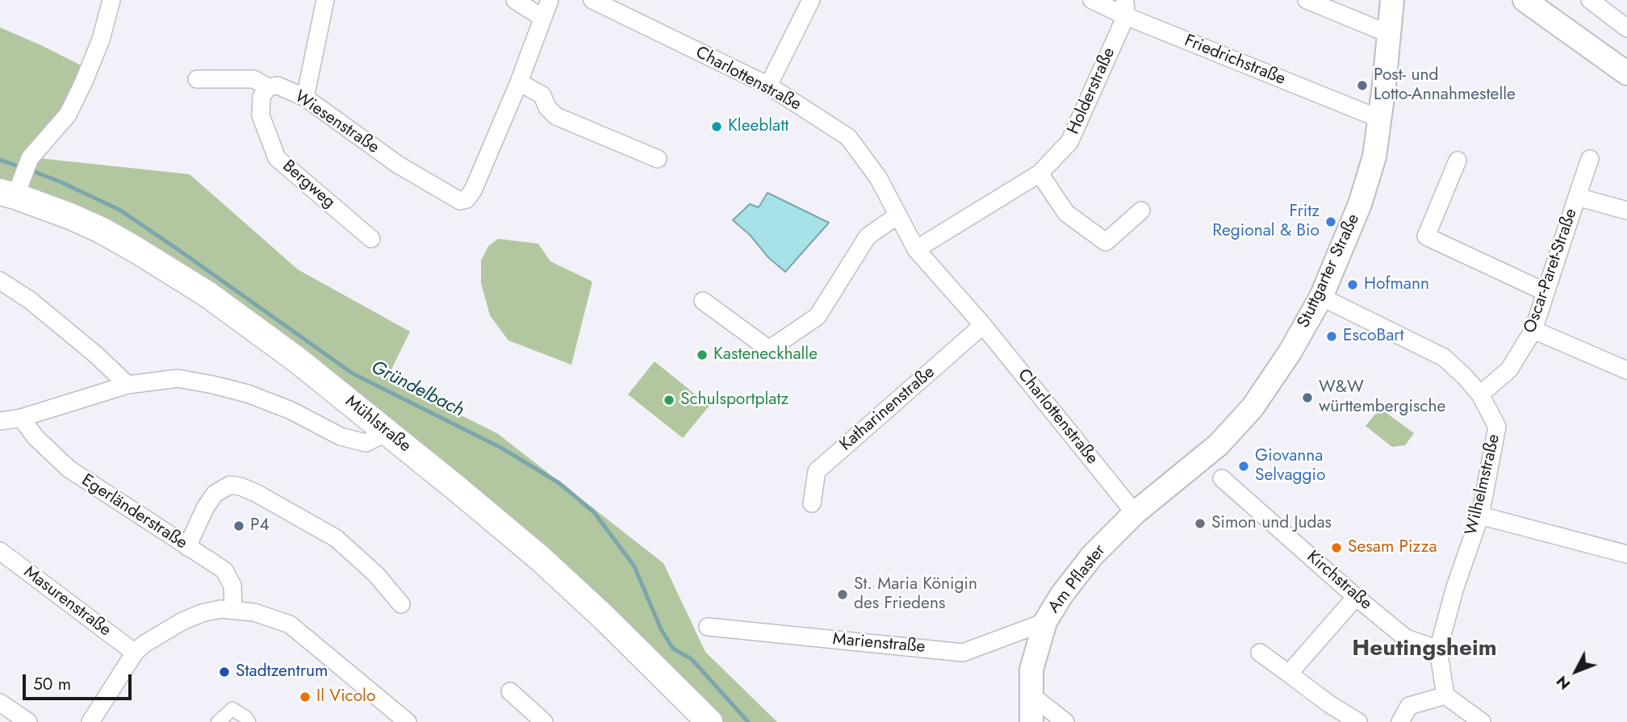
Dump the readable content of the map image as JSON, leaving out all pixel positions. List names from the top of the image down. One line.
{"streets":{"main road":["Mühlstraße"],"street":["Friedrichstraße","Charlottenstraße","Holderstraße","Wiesenstraße","Bergweg","Stuttgarter Straße","Oscar-Paret-Straße","Katharinenstraße","Wilhelmstraße","Egerländerstraße","Am Pflaster","Kirchstraße","Masurenstraße","Marienstraße"]},"crossings":[["Friedrichstraße","Holderstraße"],["Friedrichstraße","Stuttgarter Straße"],["Charlottenstraße","Holderstraße"],["Charlottenstraße","Stuttgarter Straße"],["Charlottenstraße","Katharinenstraße"],["Charlottenstraße","Am Pflaster"],["Wiesenstraße","Bergweg"],["Stuttgarter Straße","Wilhelmstraße"],["Stuttgarter Straße","Am Pflaster"],["Oscar-Paret-Straße","Wilhelmstraße"],["Wilhelmstraße","Kirchstraße"],["Am Pflaster","Marienstraße"]],"districts":["Heutingsheim"],"water":["Gründelbach"],"places":["Post- und Lotto-Annahmestelle","Kleeblatt","Fritz Regional & Bio","Hofmann","EscoBart","Kasteneckhalle","W&W württembergische","Schulsportplatz","Giovanna Selvaggio","Simon und Judas","P4","Sesam Pizza","St. Maria Königin des Friedens","Stadtzentrum","Il Vicolo"],"scale_bar":"50 m","north":"bottom left"}
